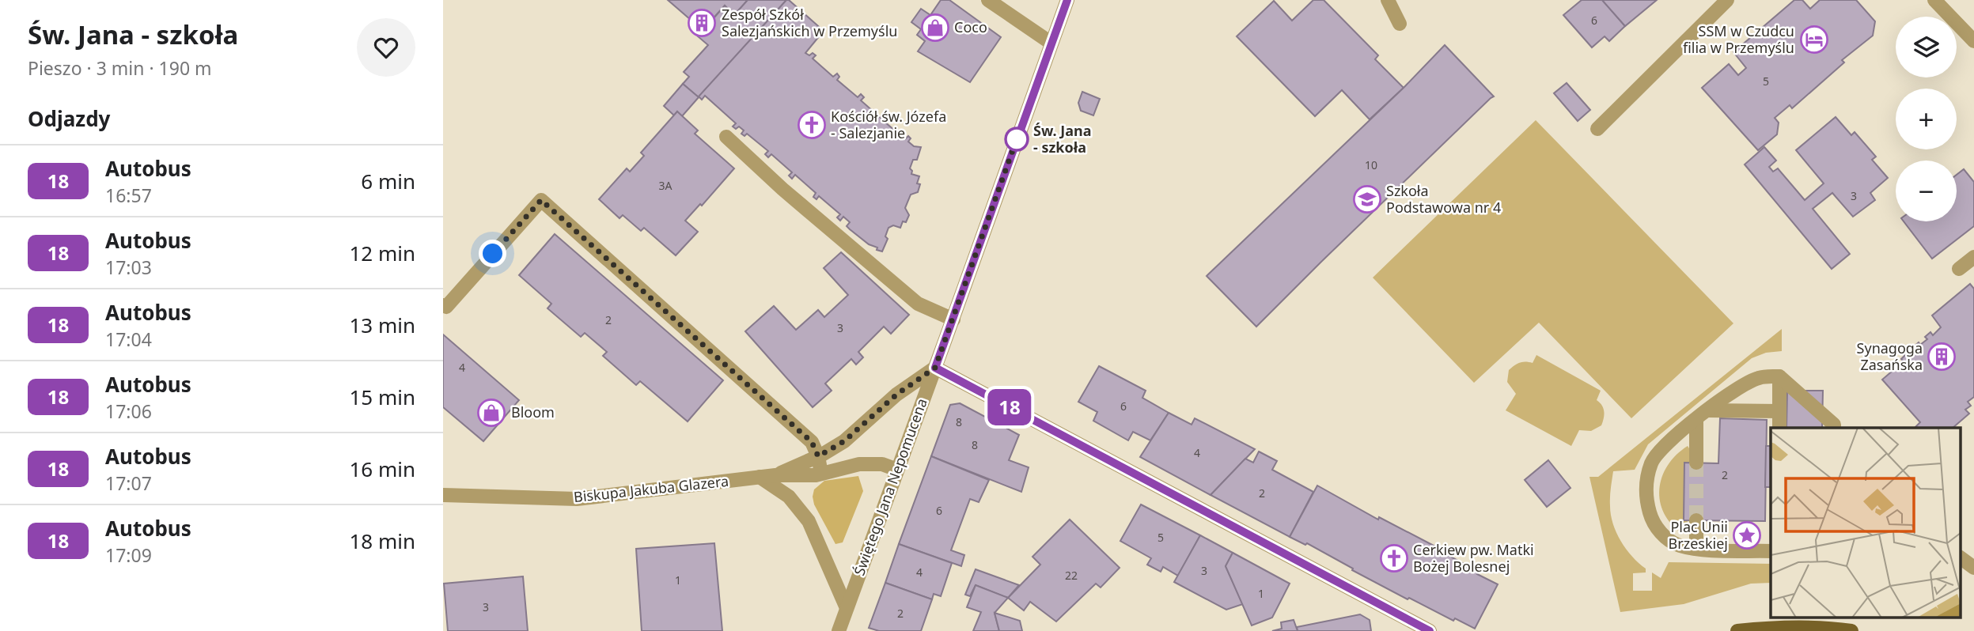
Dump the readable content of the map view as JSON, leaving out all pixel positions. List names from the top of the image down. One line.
{"streets":{"street":["Świętego Jana Nepomucena","Biskupa Jakuba Glazera"]},"crossings":[["Świętego Jana Nepomucena","Biskupa Jakuba Glazera"]],"places":{"building":["Zespół Szkół Salezjańskich w Przemyślu","Synagoga Zasańska"],"shop":["Coco","Bloom"],"hotel":["SSM w Czudcu filia w Przemyślu"],"church":["Kościół św. Józefa - Salezjanie","Cerkiew pw. Matki Bożej Bolesnej"],"other":["Św. Jana - szkoła"],"school or university":["Szkoła Podstawowa nr 4"],"place":["Plac Unii Brzeskiej"]},"lines":["bus line 18"],"house_numbers":["6","5","10","3A","3","2","3","4","6","8","8","4","2","2","6","5","3","4","22","1","1","3","2"],"page":{"heading":[["Św. Jana - szkoła","Pieszo · 3 min · 190 m"],"Odjazdy"],"on_map":"18","map_buttons":["+","−"],"list":[{"mark":"18","name":"Autobus","note":"16:57","value":"6 min"},{"mark":"18","name":"Autobus","note":"17:03","value":"12 min"},{"mark":"18","name":"Autobus","note":"17:04","value":"13 min"},{"mark":"18","name":"Autobus","note":"17:06","value":"15 min"},{"mark":"18","name":"Autobus","note":"17:07","value":"16 min"},{"mark":"18","name":"Autobus","note":"17:09","value":"18 min"}]}}
